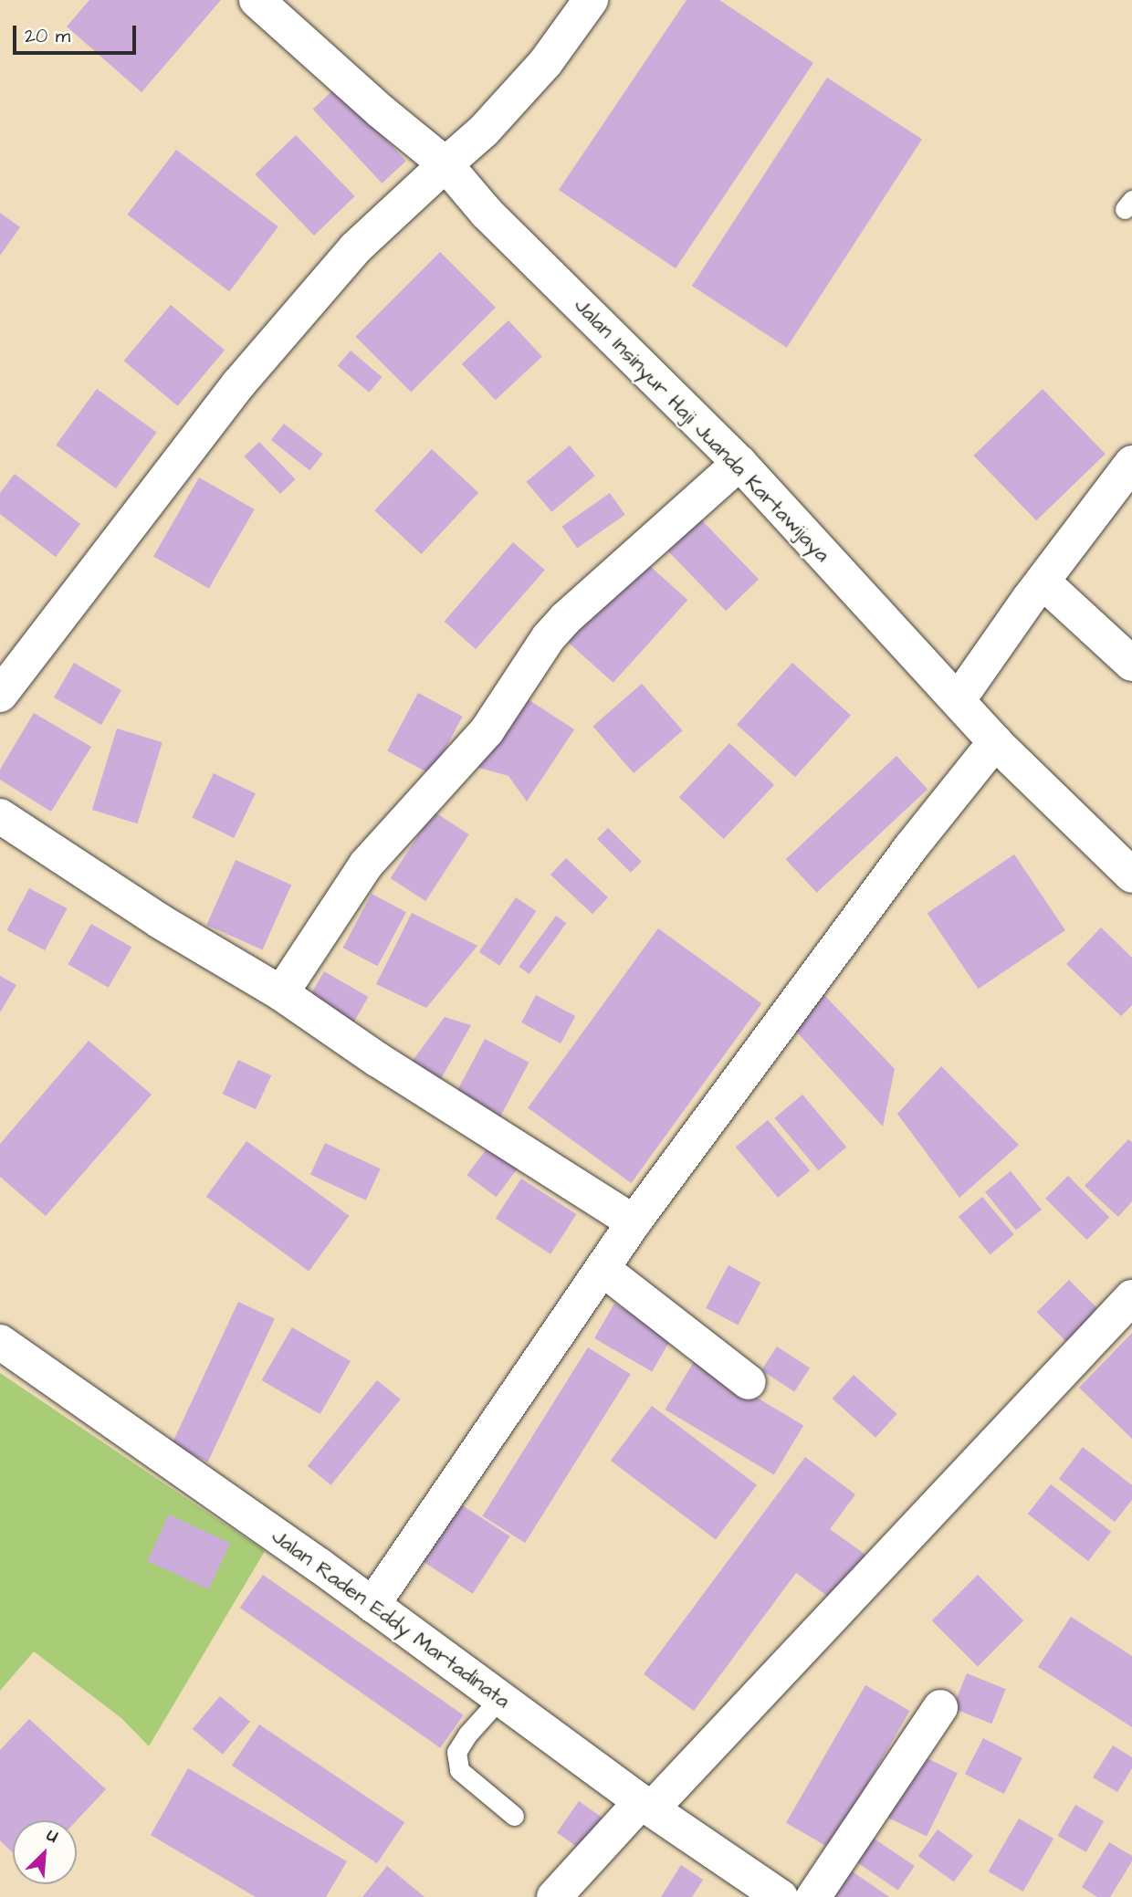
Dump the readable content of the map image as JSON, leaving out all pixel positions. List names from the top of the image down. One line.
{"streets":{"street":["Jalan Insinyur Haji Juanda Kartawijaya","Jalan Raden Eddy Martadinata"]},"scale_bar":"20 m","north":"top right"}
